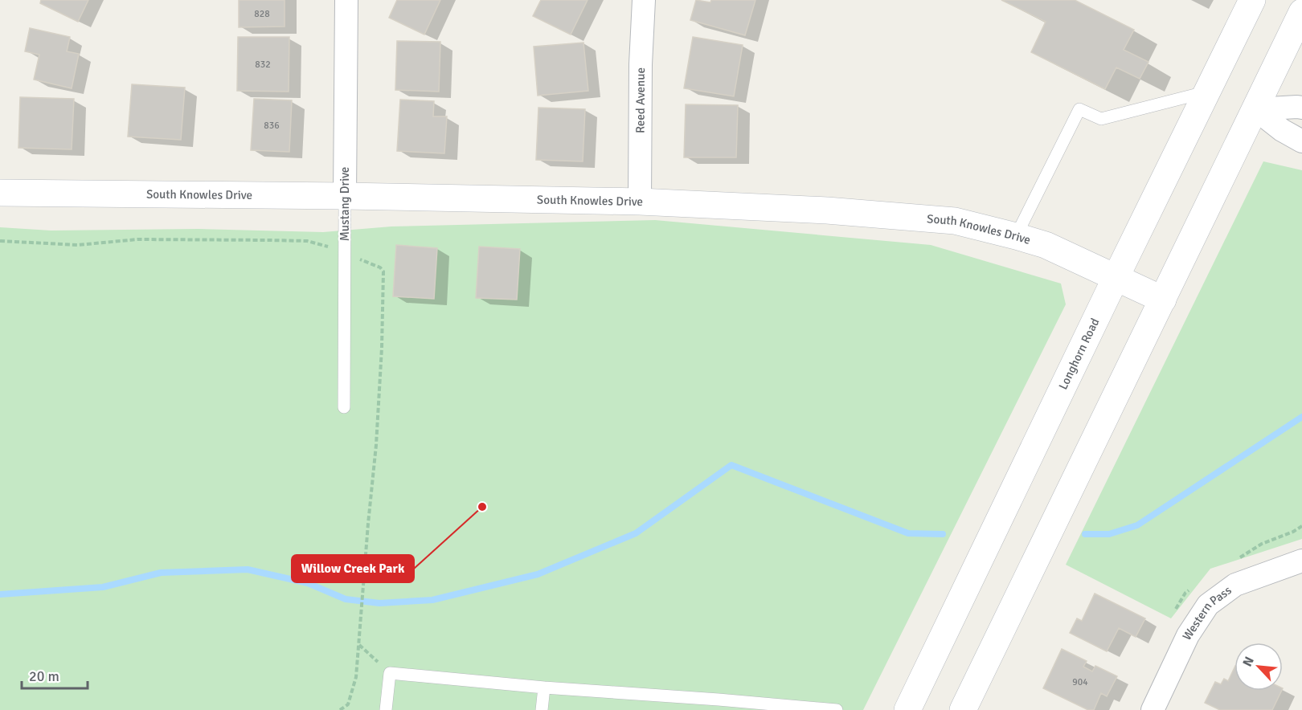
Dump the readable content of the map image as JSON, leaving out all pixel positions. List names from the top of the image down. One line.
{"streets":{"main road":["South Knowles Drive","Longhorn Road"],"street":["Reed Avenue","Mustang Drive","Western Pass"]},"crossings":[["Reed Avenue","South Knowles Drive"],["South Knowles Drive","Mustang Drive"],["South Knowles Drive","Longhorn Road"]],"places":["Willow Creek Park"],"house_numbers":["828","832","836","904"],"scale_bar":"20 m","north":"top left"}
